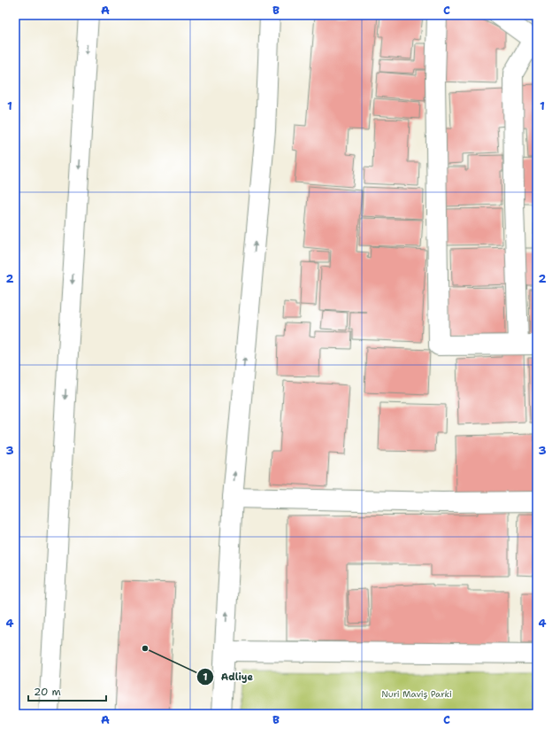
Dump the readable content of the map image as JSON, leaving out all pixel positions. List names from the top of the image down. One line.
{"parks":["Nuri Maviş Parki"],"places":["Adliye"],"scale_bar":"20 m","grid":{"columns":["A","B","C"],"rows":["1","2","3","4"]}}
